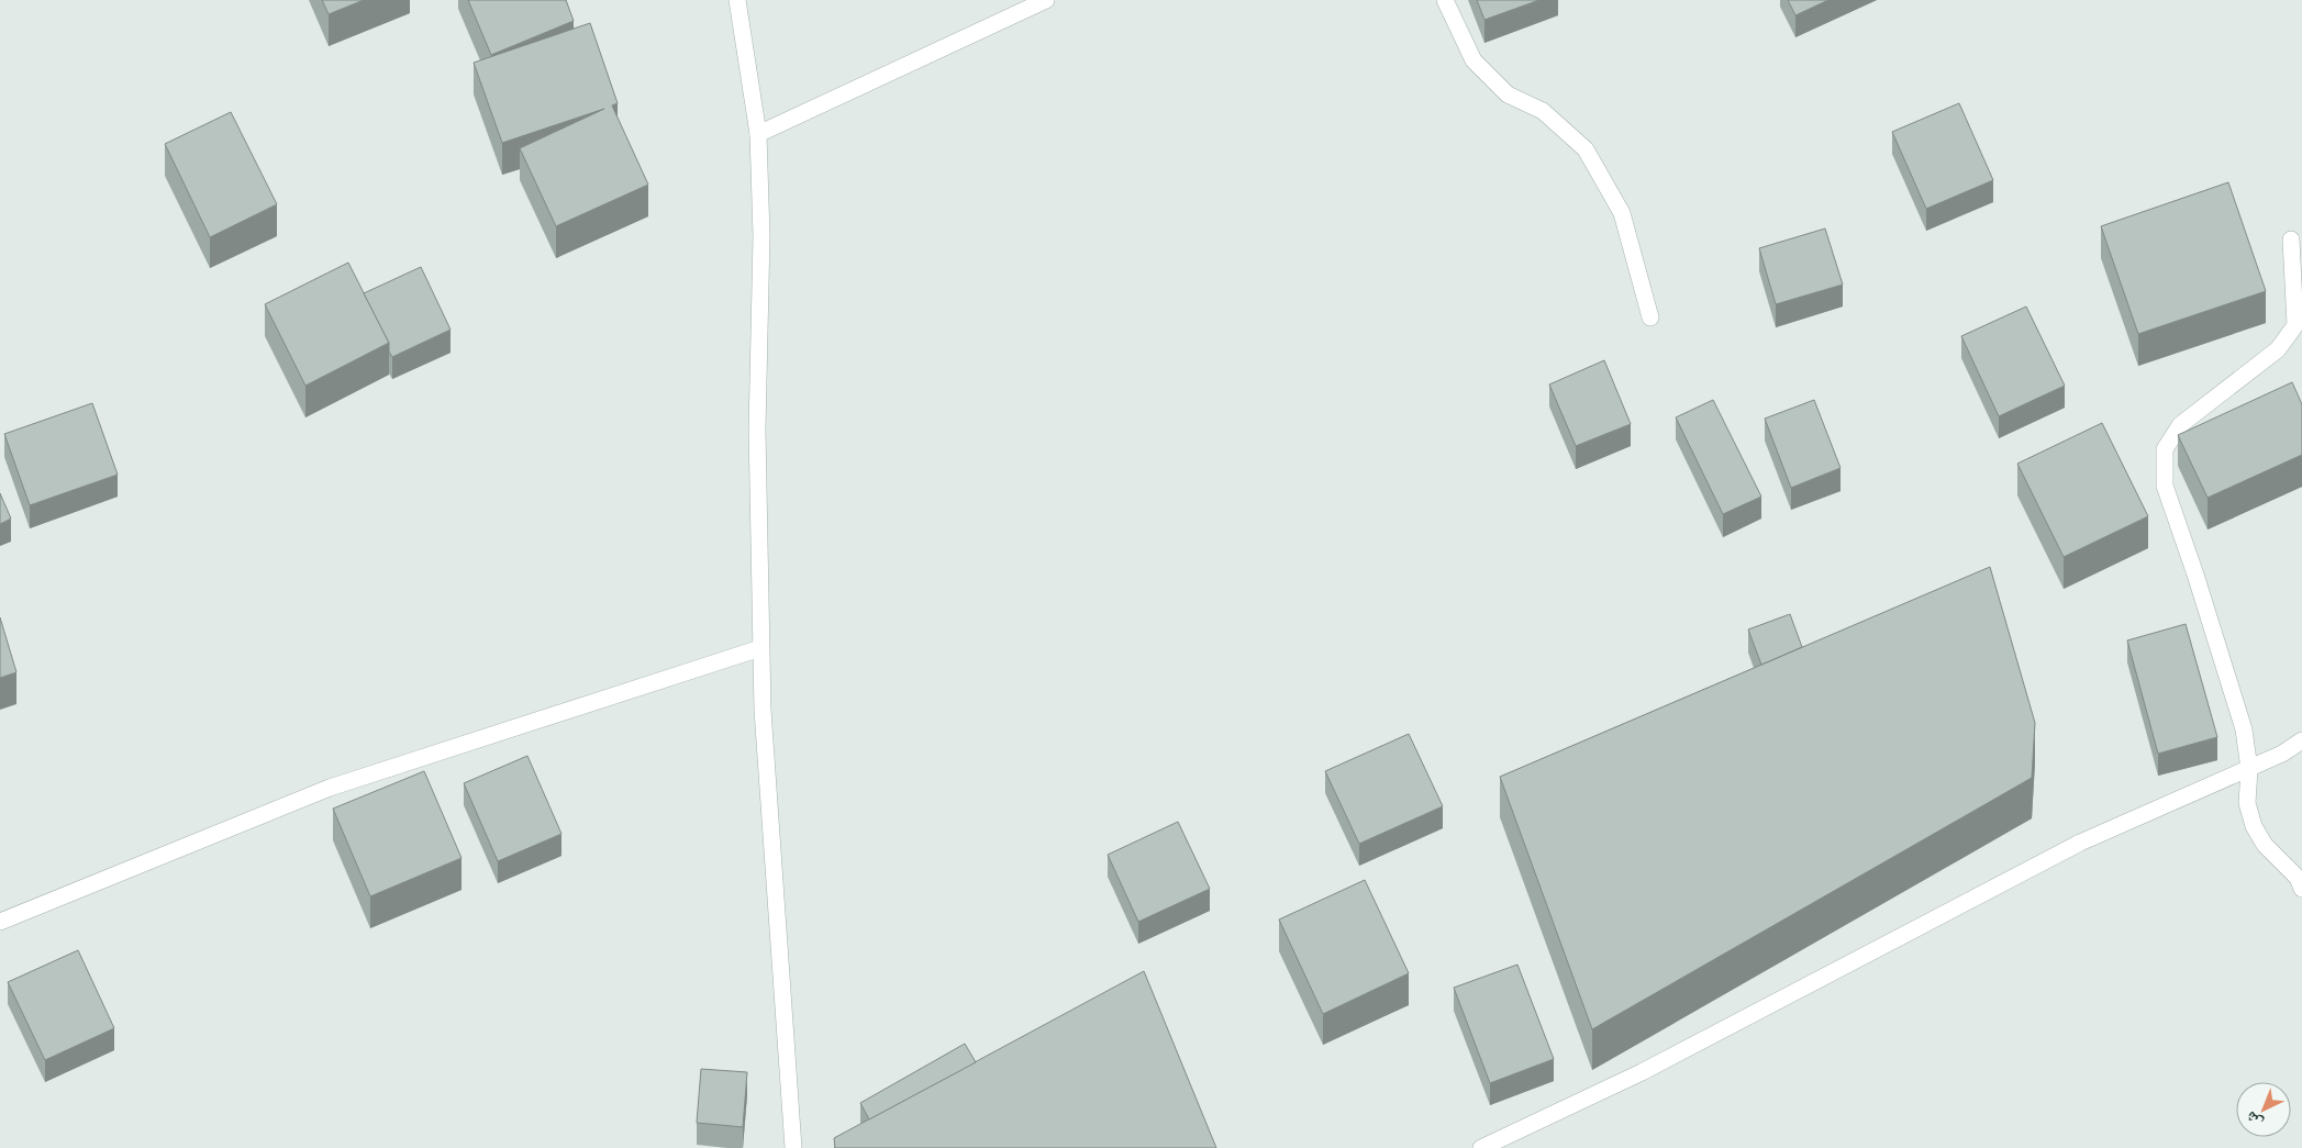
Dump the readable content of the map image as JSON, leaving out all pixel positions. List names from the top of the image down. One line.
{"north":"bottom left"}
